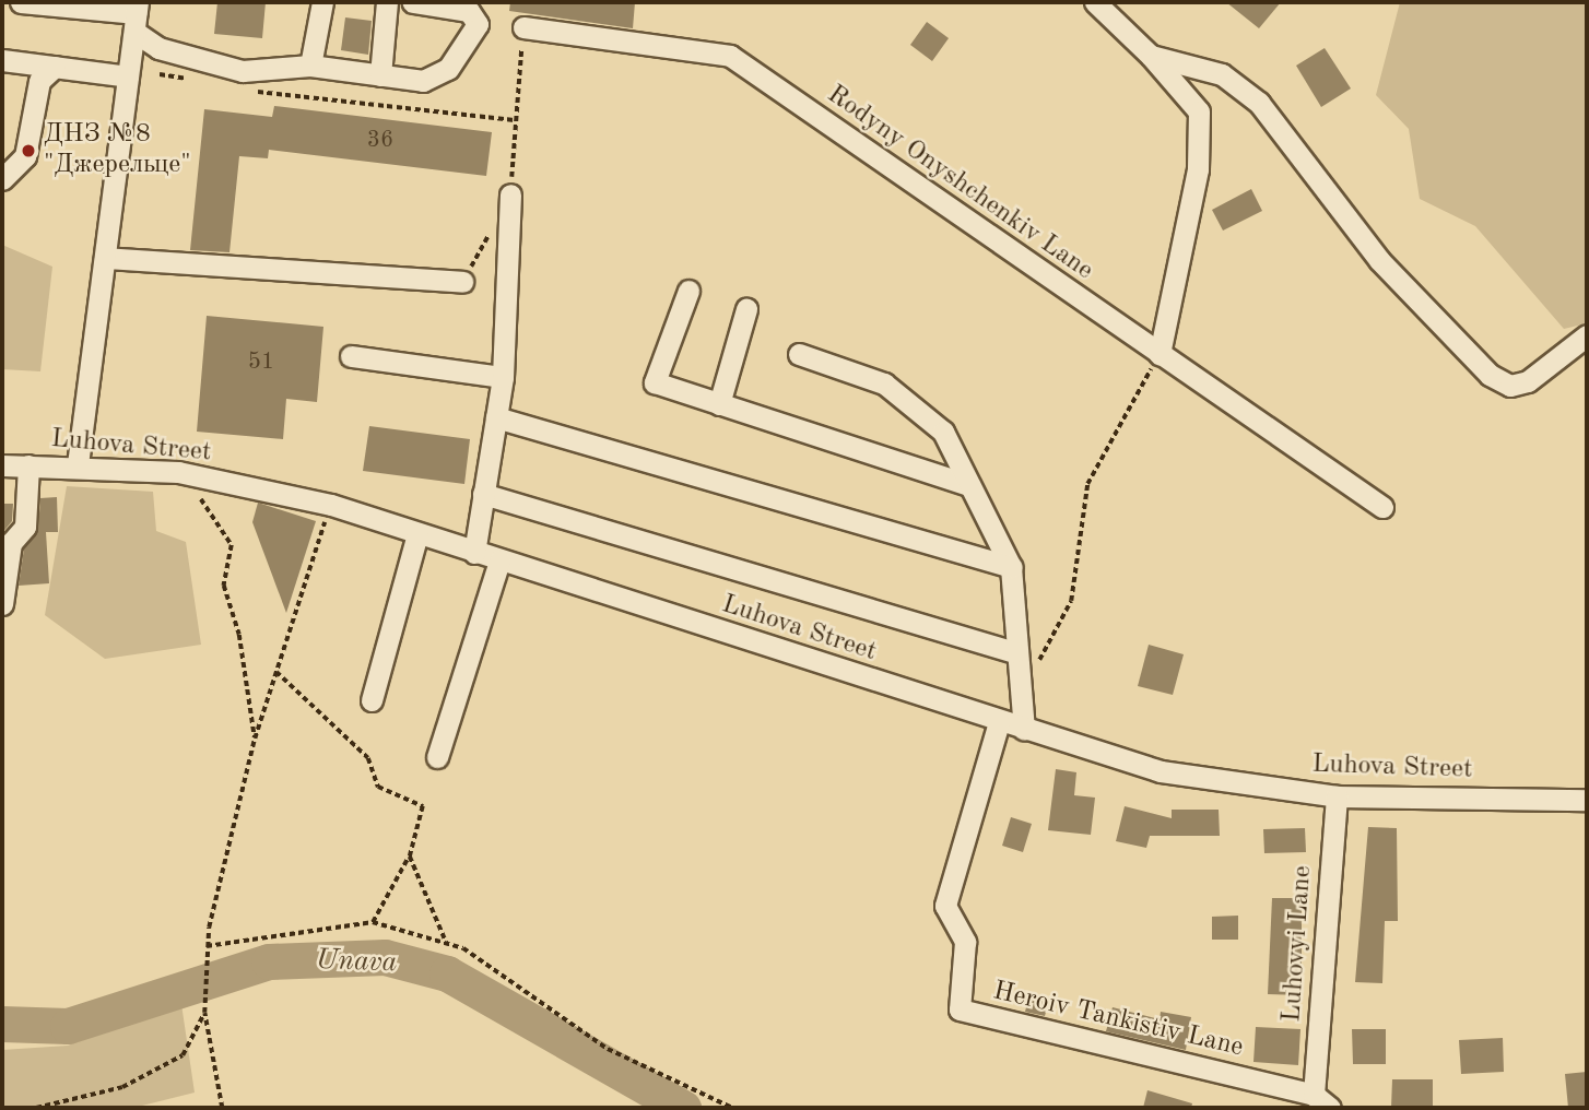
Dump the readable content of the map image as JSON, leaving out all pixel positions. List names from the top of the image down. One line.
{"streets":{"street":["Rodyny Onyshchenkiv Lane","Luhova Street","Luhovyi Lane","Heroiv Tankistiv Lane"]},"crossings":[["Luhova Street","Luhovyi Lane"],["Luhova Street","Heroiv Tankistiv Lane"],["Luhovyi Lane","Heroiv Tankistiv Lane"]],"water":["Unava"],"places":["ДНЗ №8 \"Джерельце\""],"house_numbers":["36","51"]}
